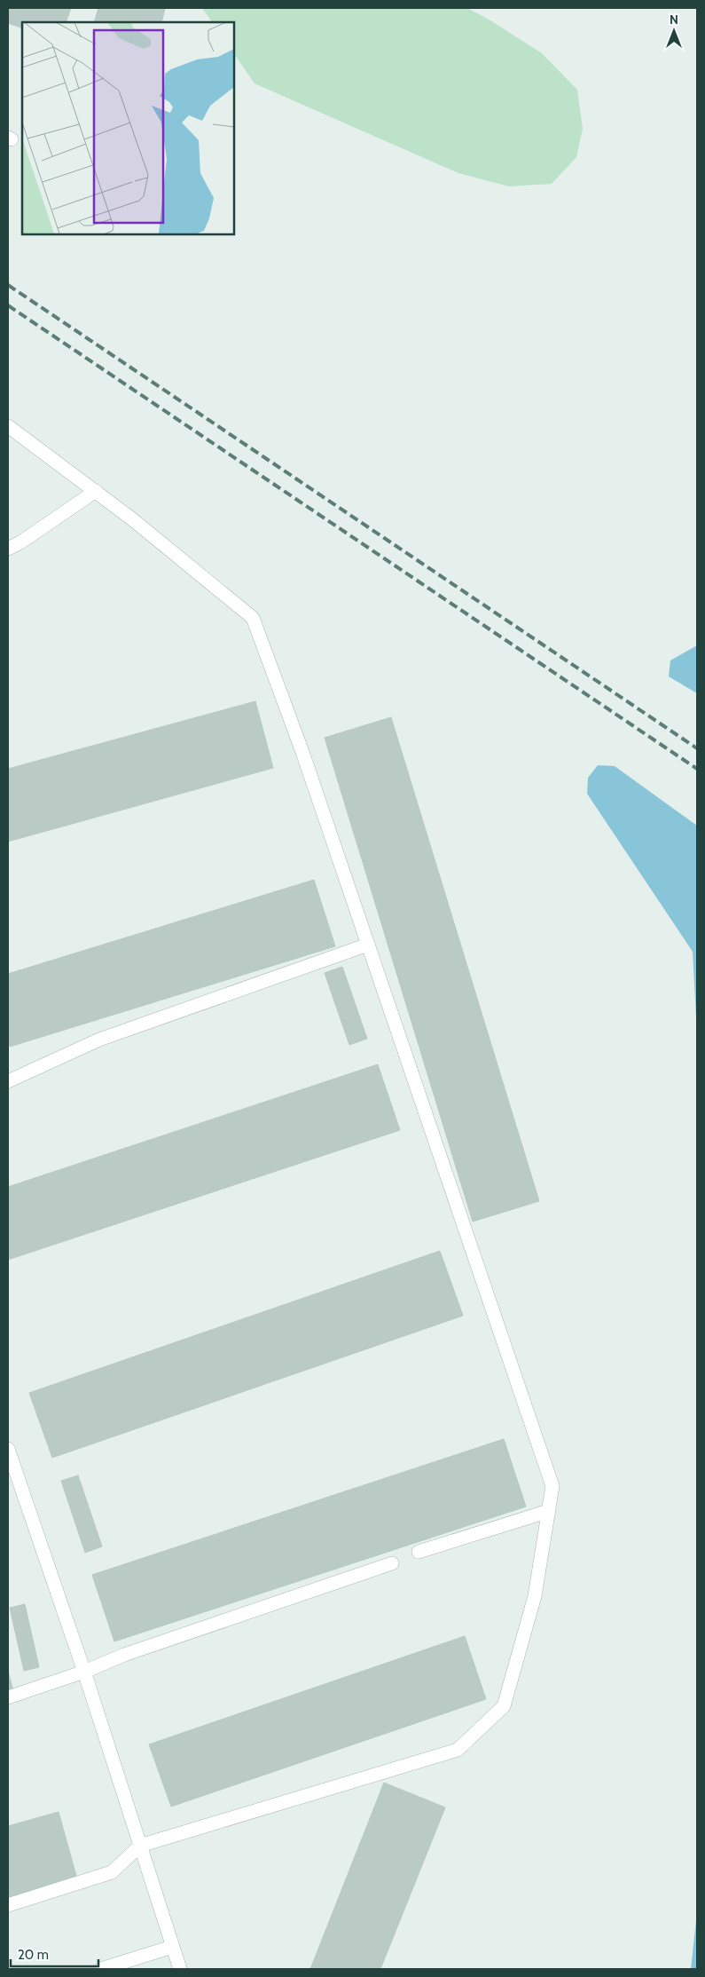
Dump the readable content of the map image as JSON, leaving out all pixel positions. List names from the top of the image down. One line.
{"scale_bar":"20 m","north":"top"}
